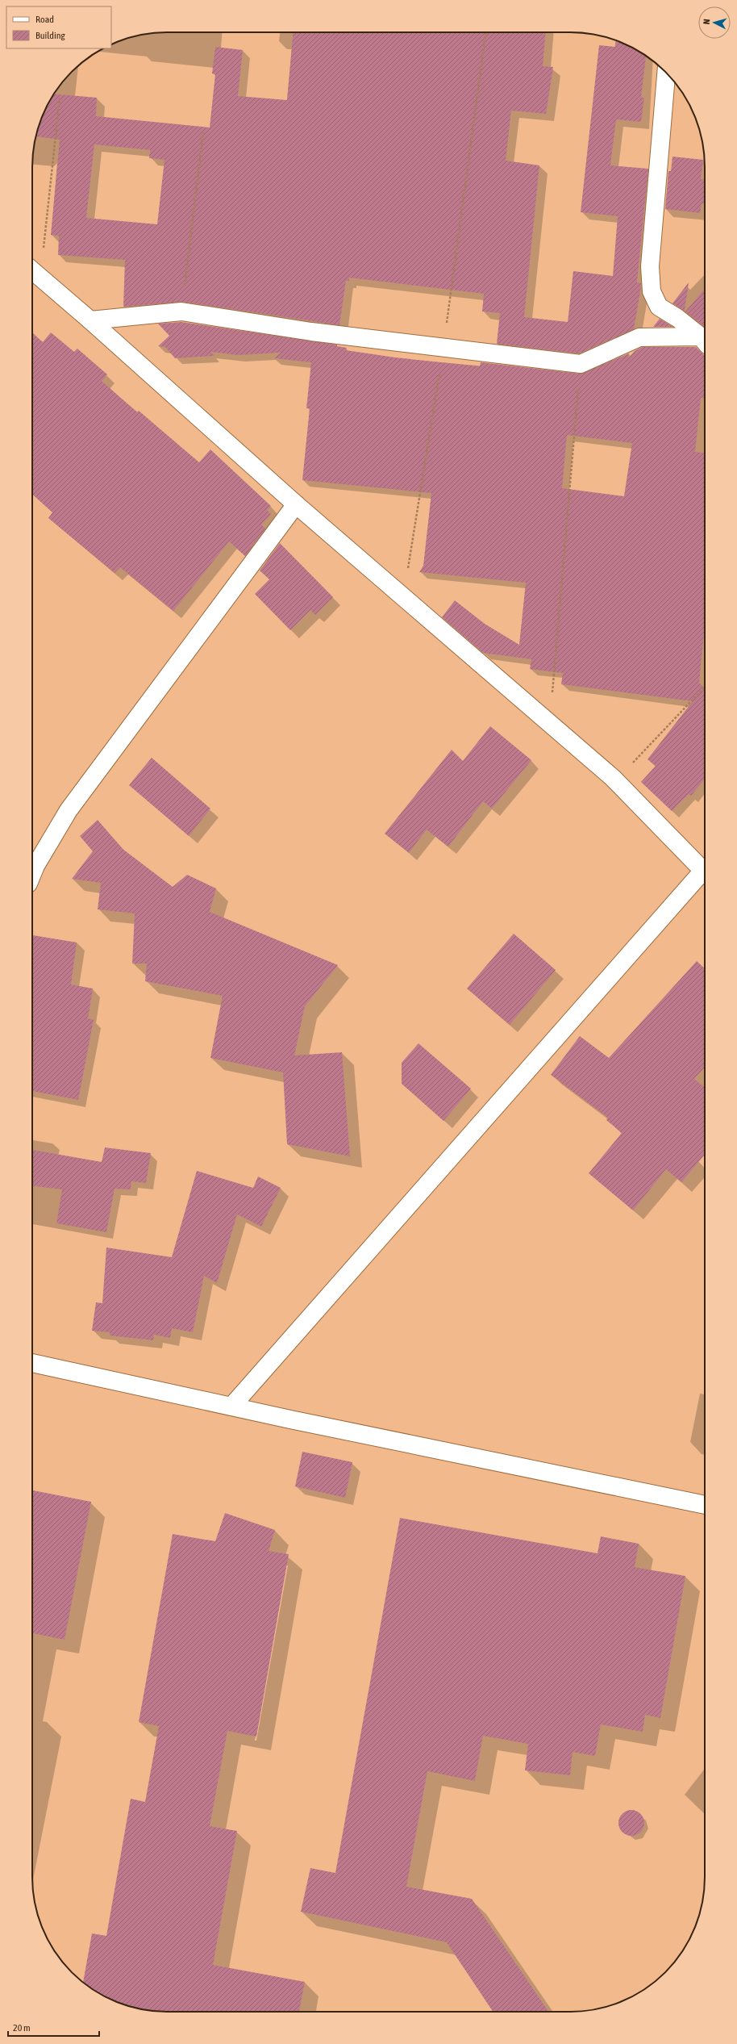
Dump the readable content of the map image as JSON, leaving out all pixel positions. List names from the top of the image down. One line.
{"legend":["Road","Building"],"scale_bar":"20 m","north":"left"}
